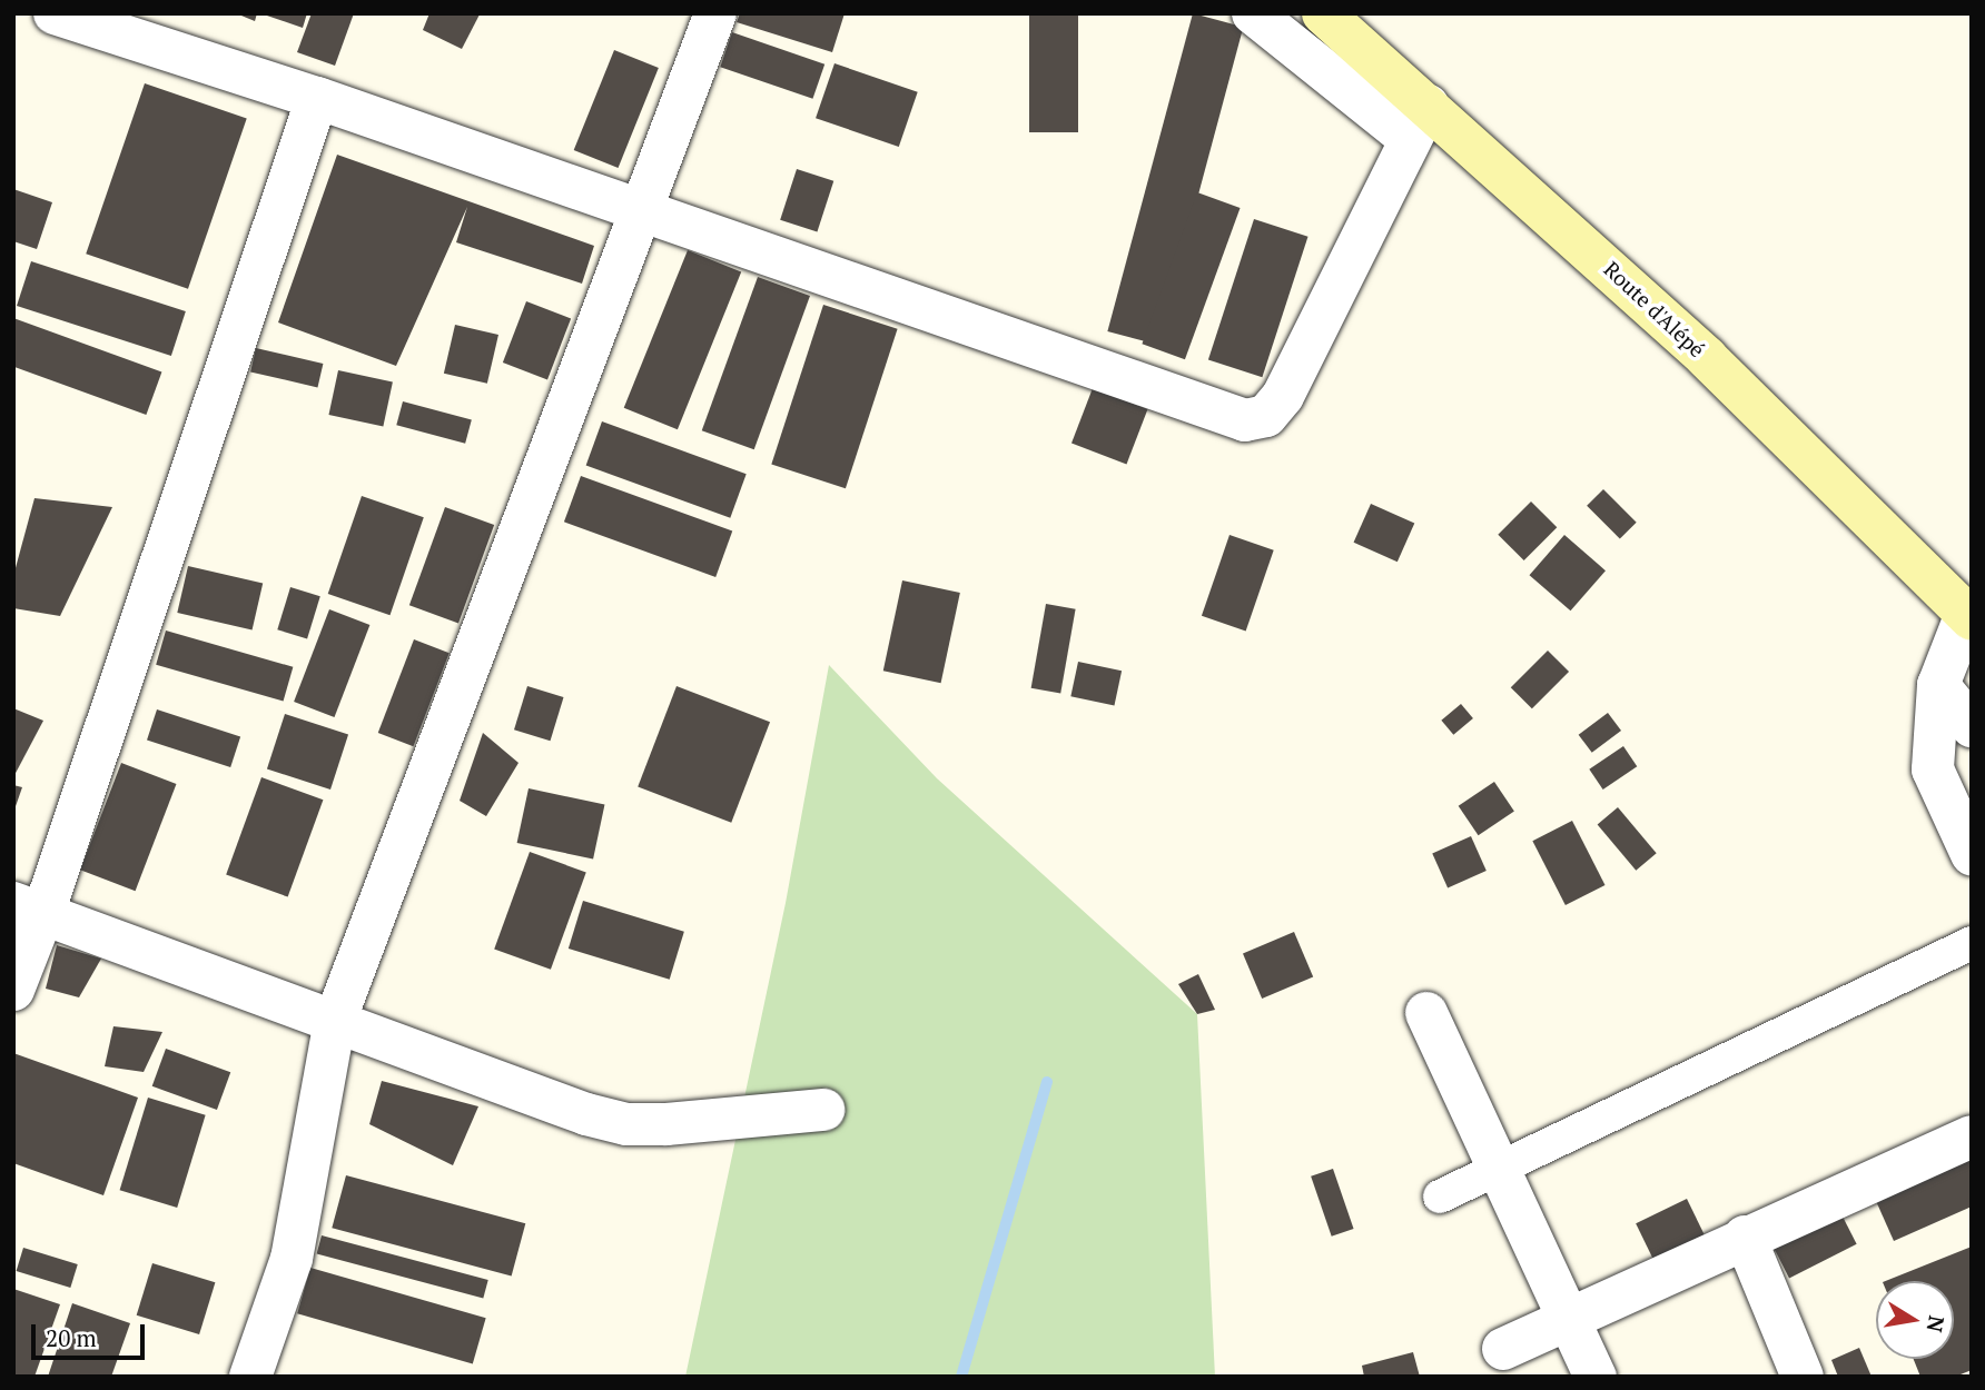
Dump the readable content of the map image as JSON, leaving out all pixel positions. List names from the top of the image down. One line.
{"streets":{"main road":["Route d'Alépé"]},"scale_bar":"20 m","north":"right"}
